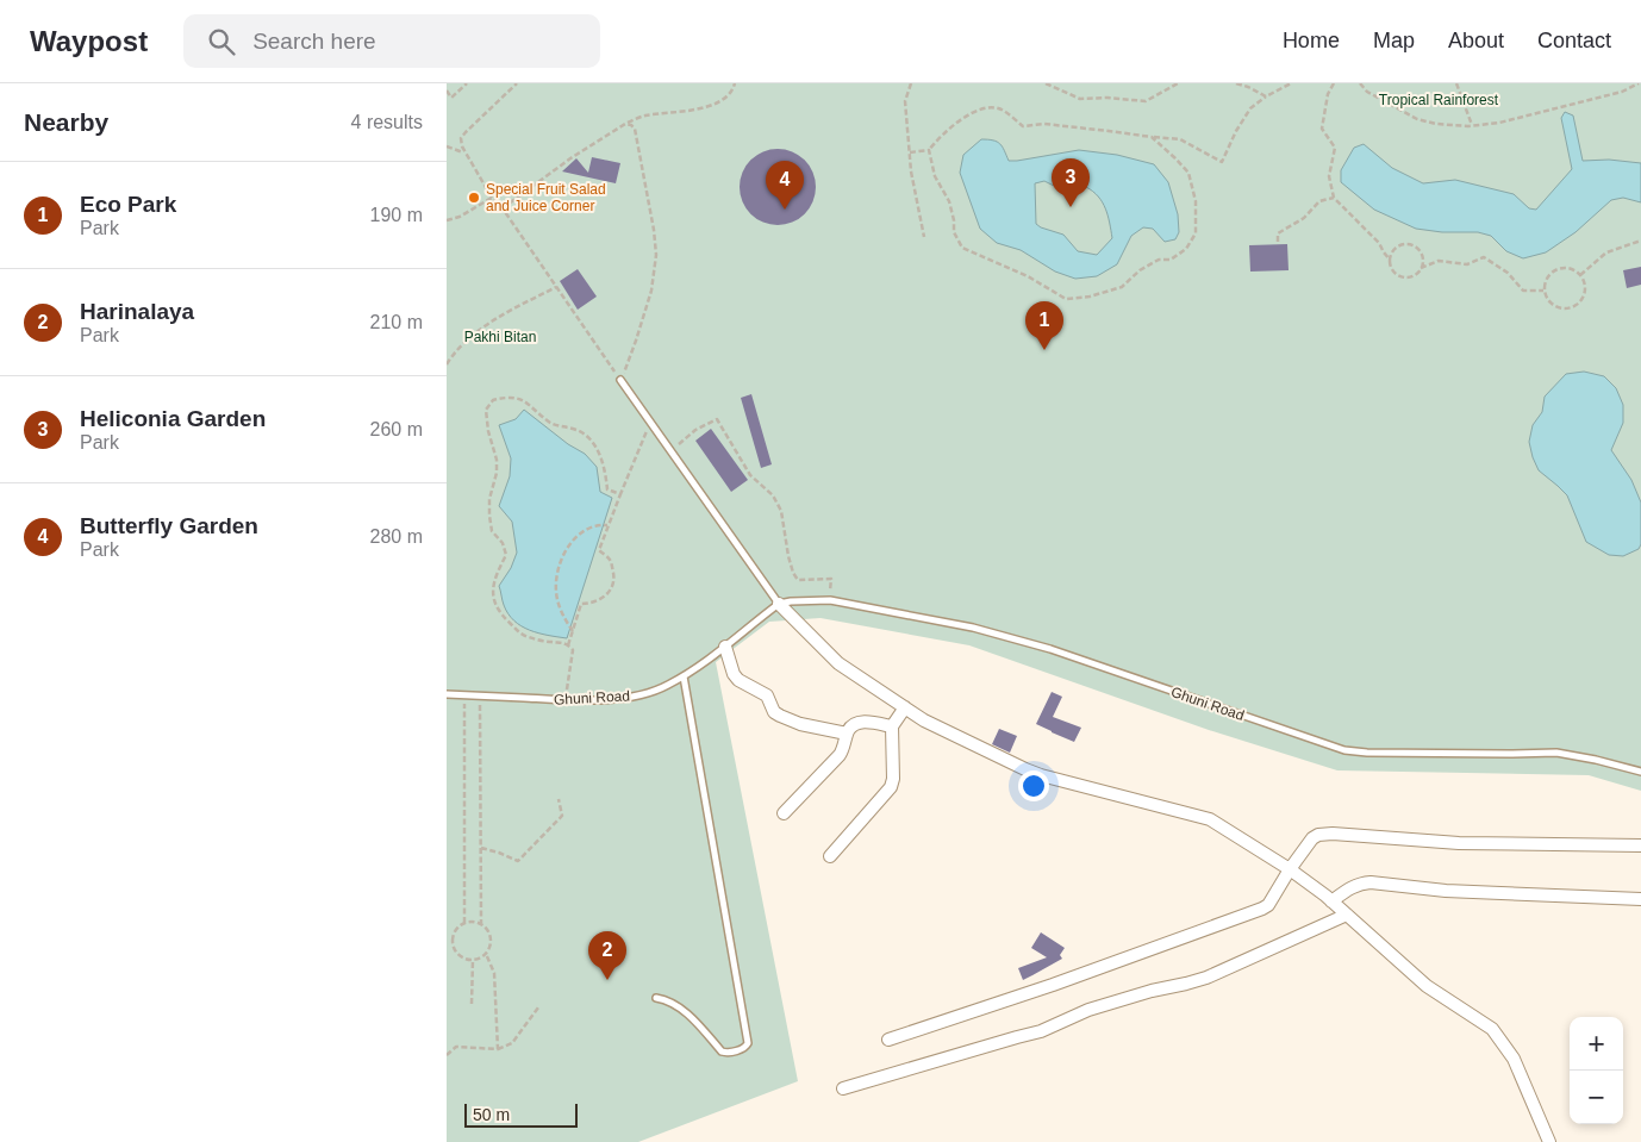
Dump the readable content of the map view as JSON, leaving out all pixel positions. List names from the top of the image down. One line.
{"streets":{"lane":["Ghuni Road"]},"parks":["Tropical Rainforest","Pakhi Bitan"],"places":["Special Fruit Salad and Juice Corner"],"scale_bar":"50 m","page":{"header":"Waypost","search":"Search here","nav":["Home","Map","About","Contact"],"heading":["Nearby","4 results"],"pins":["3","4","1","2"],"list":[{"mark":"1","name":"Eco Park","note":"Park","value":"190 m"},{"mark":"2","name":"Harinalaya","note":"Park","value":"210 m"},{"mark":"3","name":"Heliconia Garden","note":"Park","value":"260 m"},{"mark":"4","name":"Butterfly Garden","note":"Park","value":"280 m"}],"map_buttons":["+","−"],"scale":"50 m"}}
